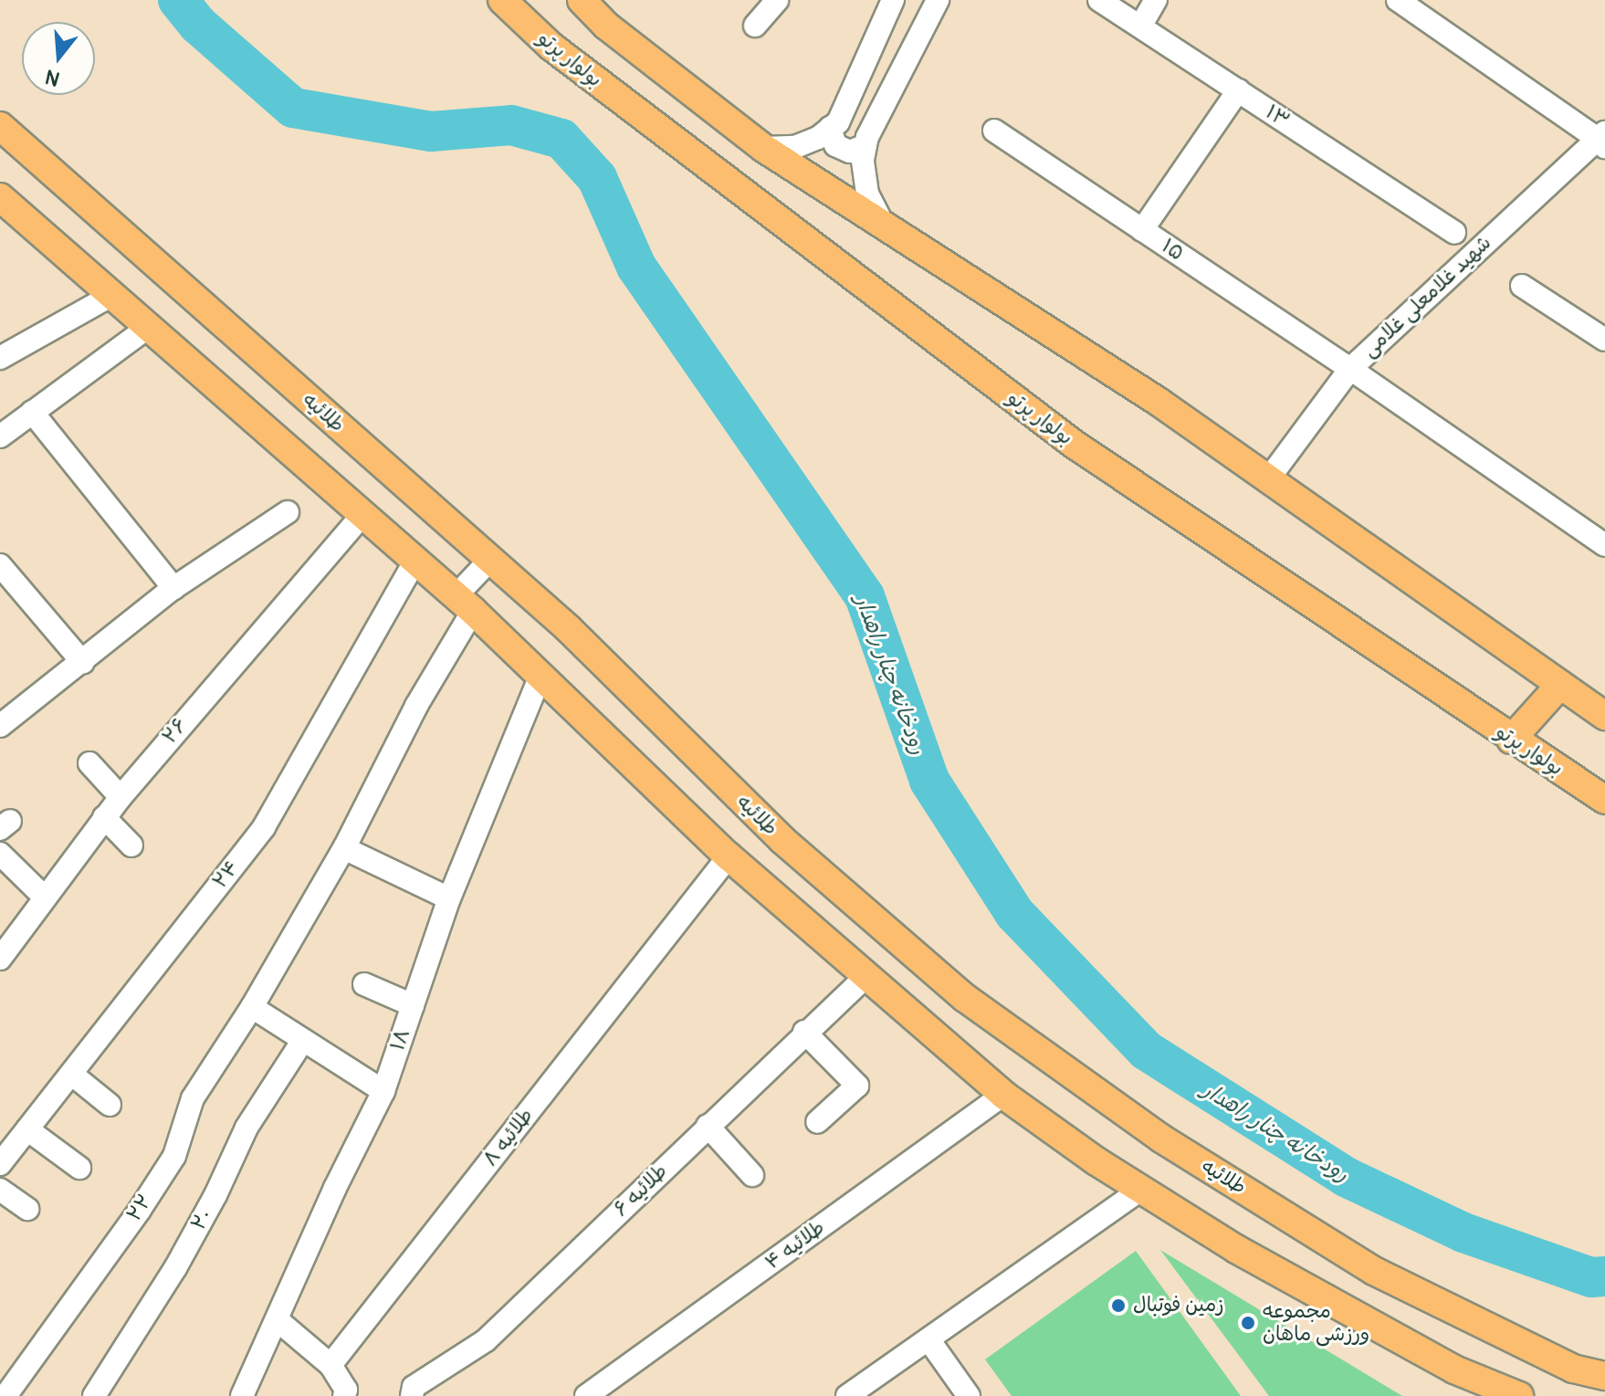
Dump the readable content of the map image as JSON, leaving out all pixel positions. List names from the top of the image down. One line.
{"streets":{"main road":["بولوار پرتو","طلائیه"],"street":["۱۳","۱۵","شهید غلامعلی غلامی","۲۶","۲۴","۱۸","طلائیه ۸","طلائیه ۶","۲۲","۲۰","طلائیه ۴"]},"crossings":[["۱۵","شهید غلامعلی غلامی"],["طلائیه","۲۲"]],"water":["رودخانه چنار راهدار"],"places":["زمین فوتبال","مجموعه ورزشی ماهان"],"north":"bottom"}
